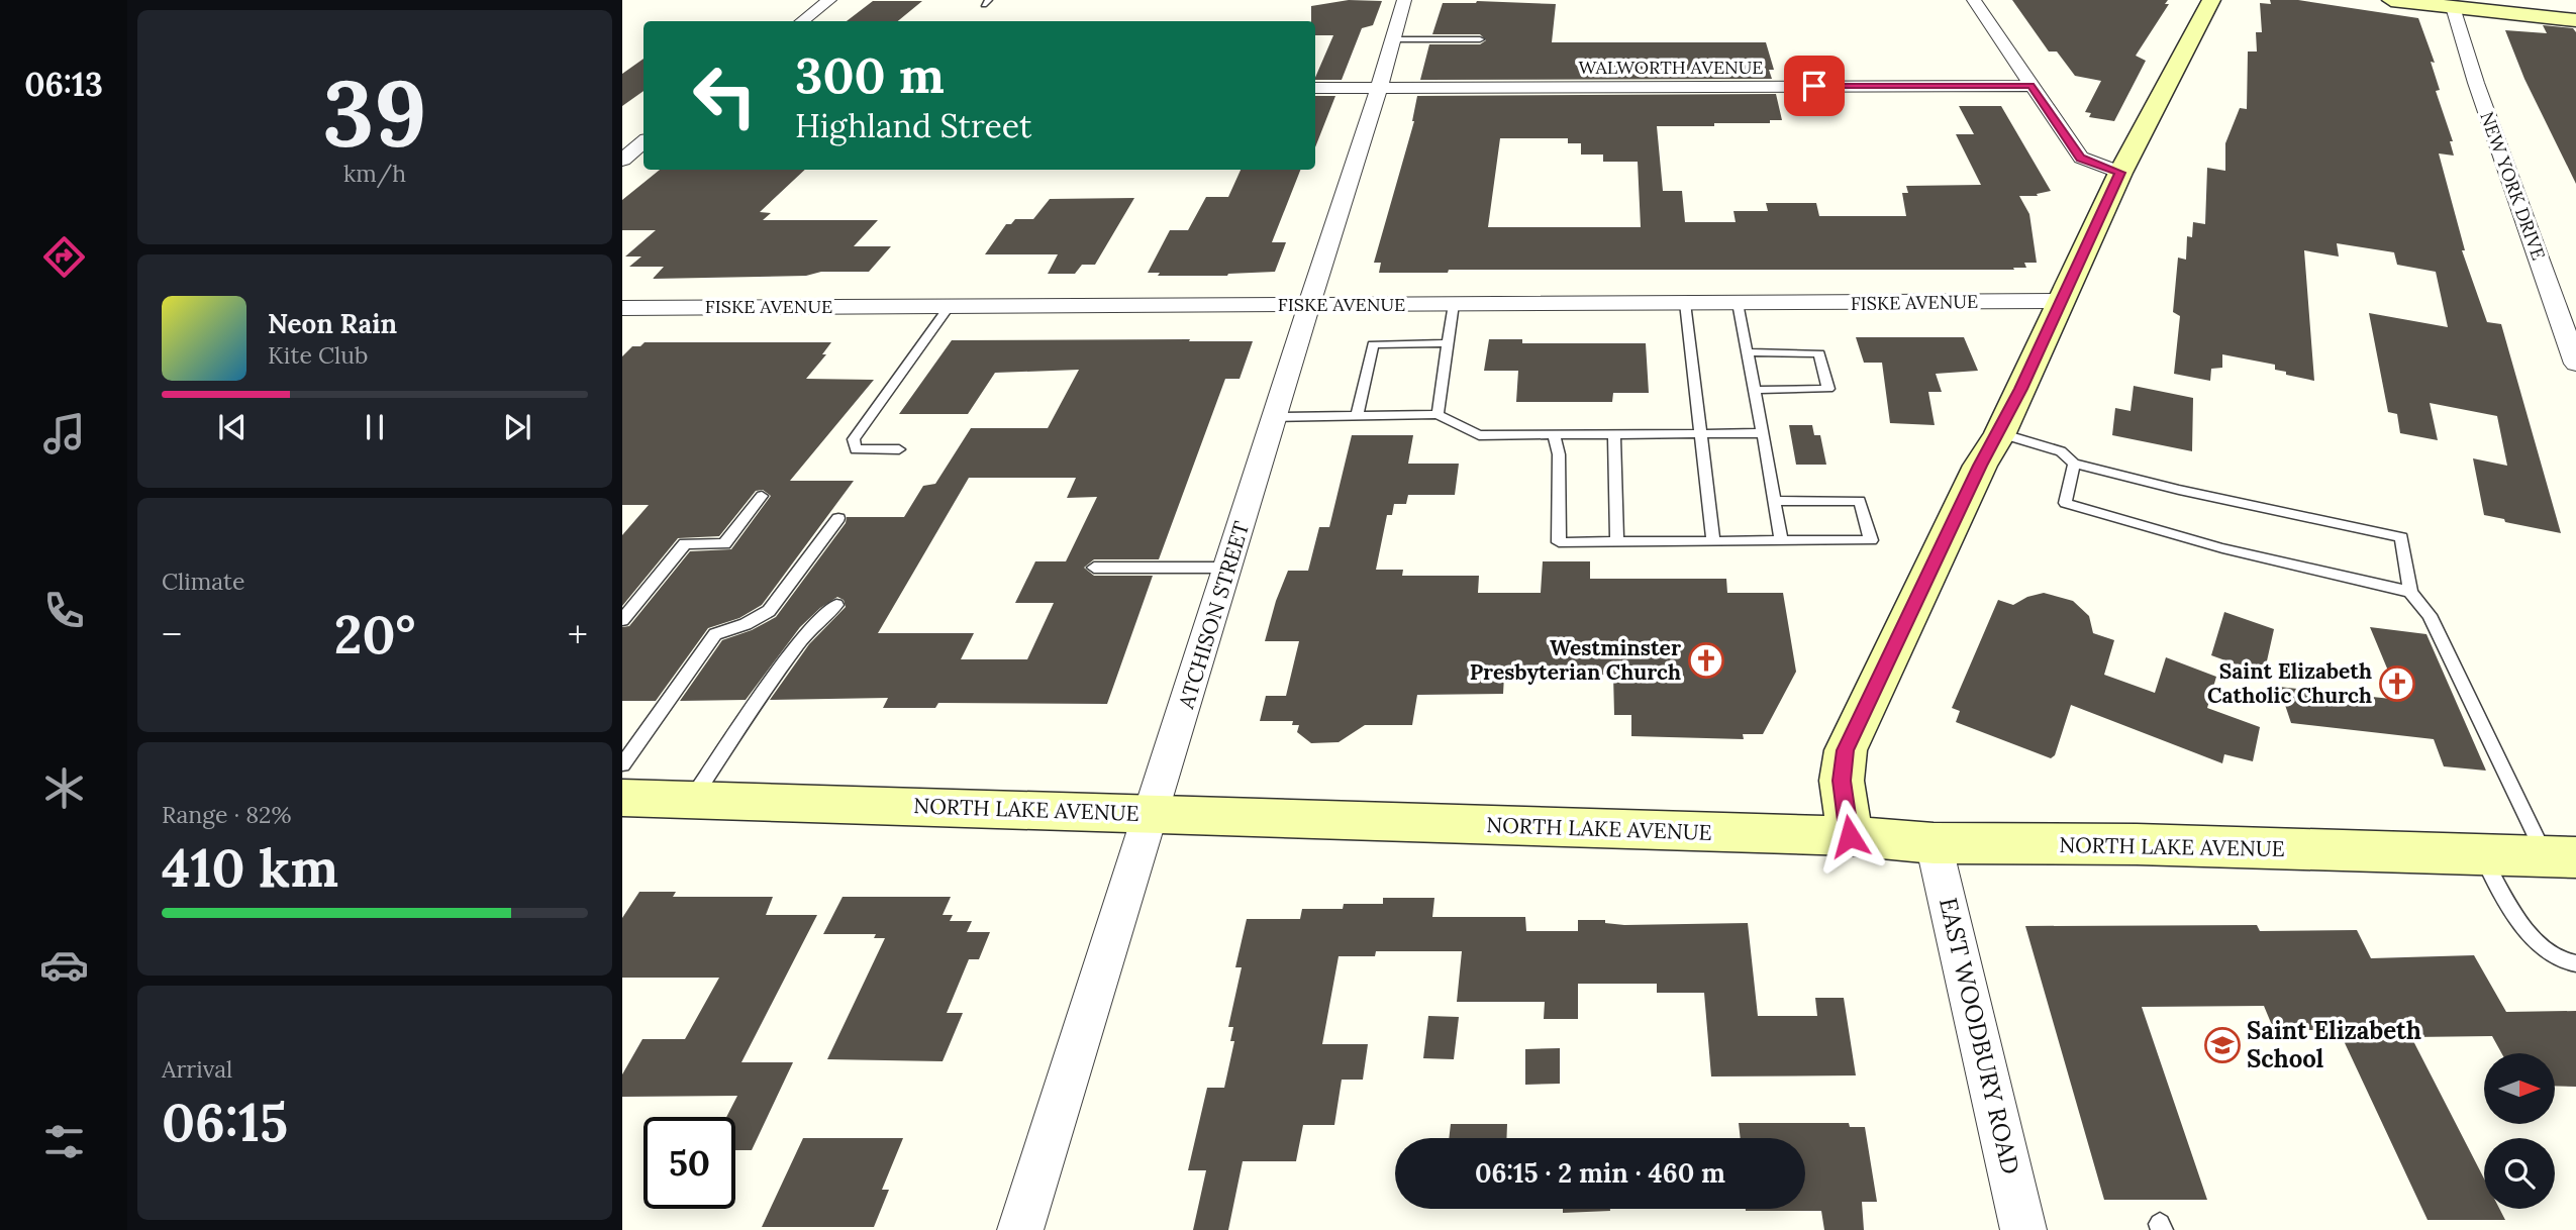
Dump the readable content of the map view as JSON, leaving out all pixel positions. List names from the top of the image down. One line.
{"streets":{"main road":["NORTH LAKE AVENUE"],"street":["WALWORTH AVENUE","NEW YORK DRIVE","FISKE AVENUE","ATCHISON STREET","EAST WOODBURY ROAD"]},"crossings":[["WALWORTH AVENUE","ATCHISON STREET"],["FISKE AVENUE","ATCHISON STREET"],["ATCHISON STREET","NORTH LAKE AVENUE"],["NORTH LAKE AVENUE","EAST WOODBURY ROAD"]],"places":{"church":["Westminster Presbyterian Church","Saint Elizabeth Catholic Church"],"school or university":["Saint Elizabeth School"]},"north":"right","page":{"tabs":"06:13","tile":[["39","km/h"],"Climate",["Range · 82%","410 km"],["Arrival","06:15"]],"turn":["300 m","Highland Street"],"song":["Neon Rain","Kite Club"],"heat":["−","20°","+"],"limit":"50","trip":"06:15 · 2 min · 460 m"}}
